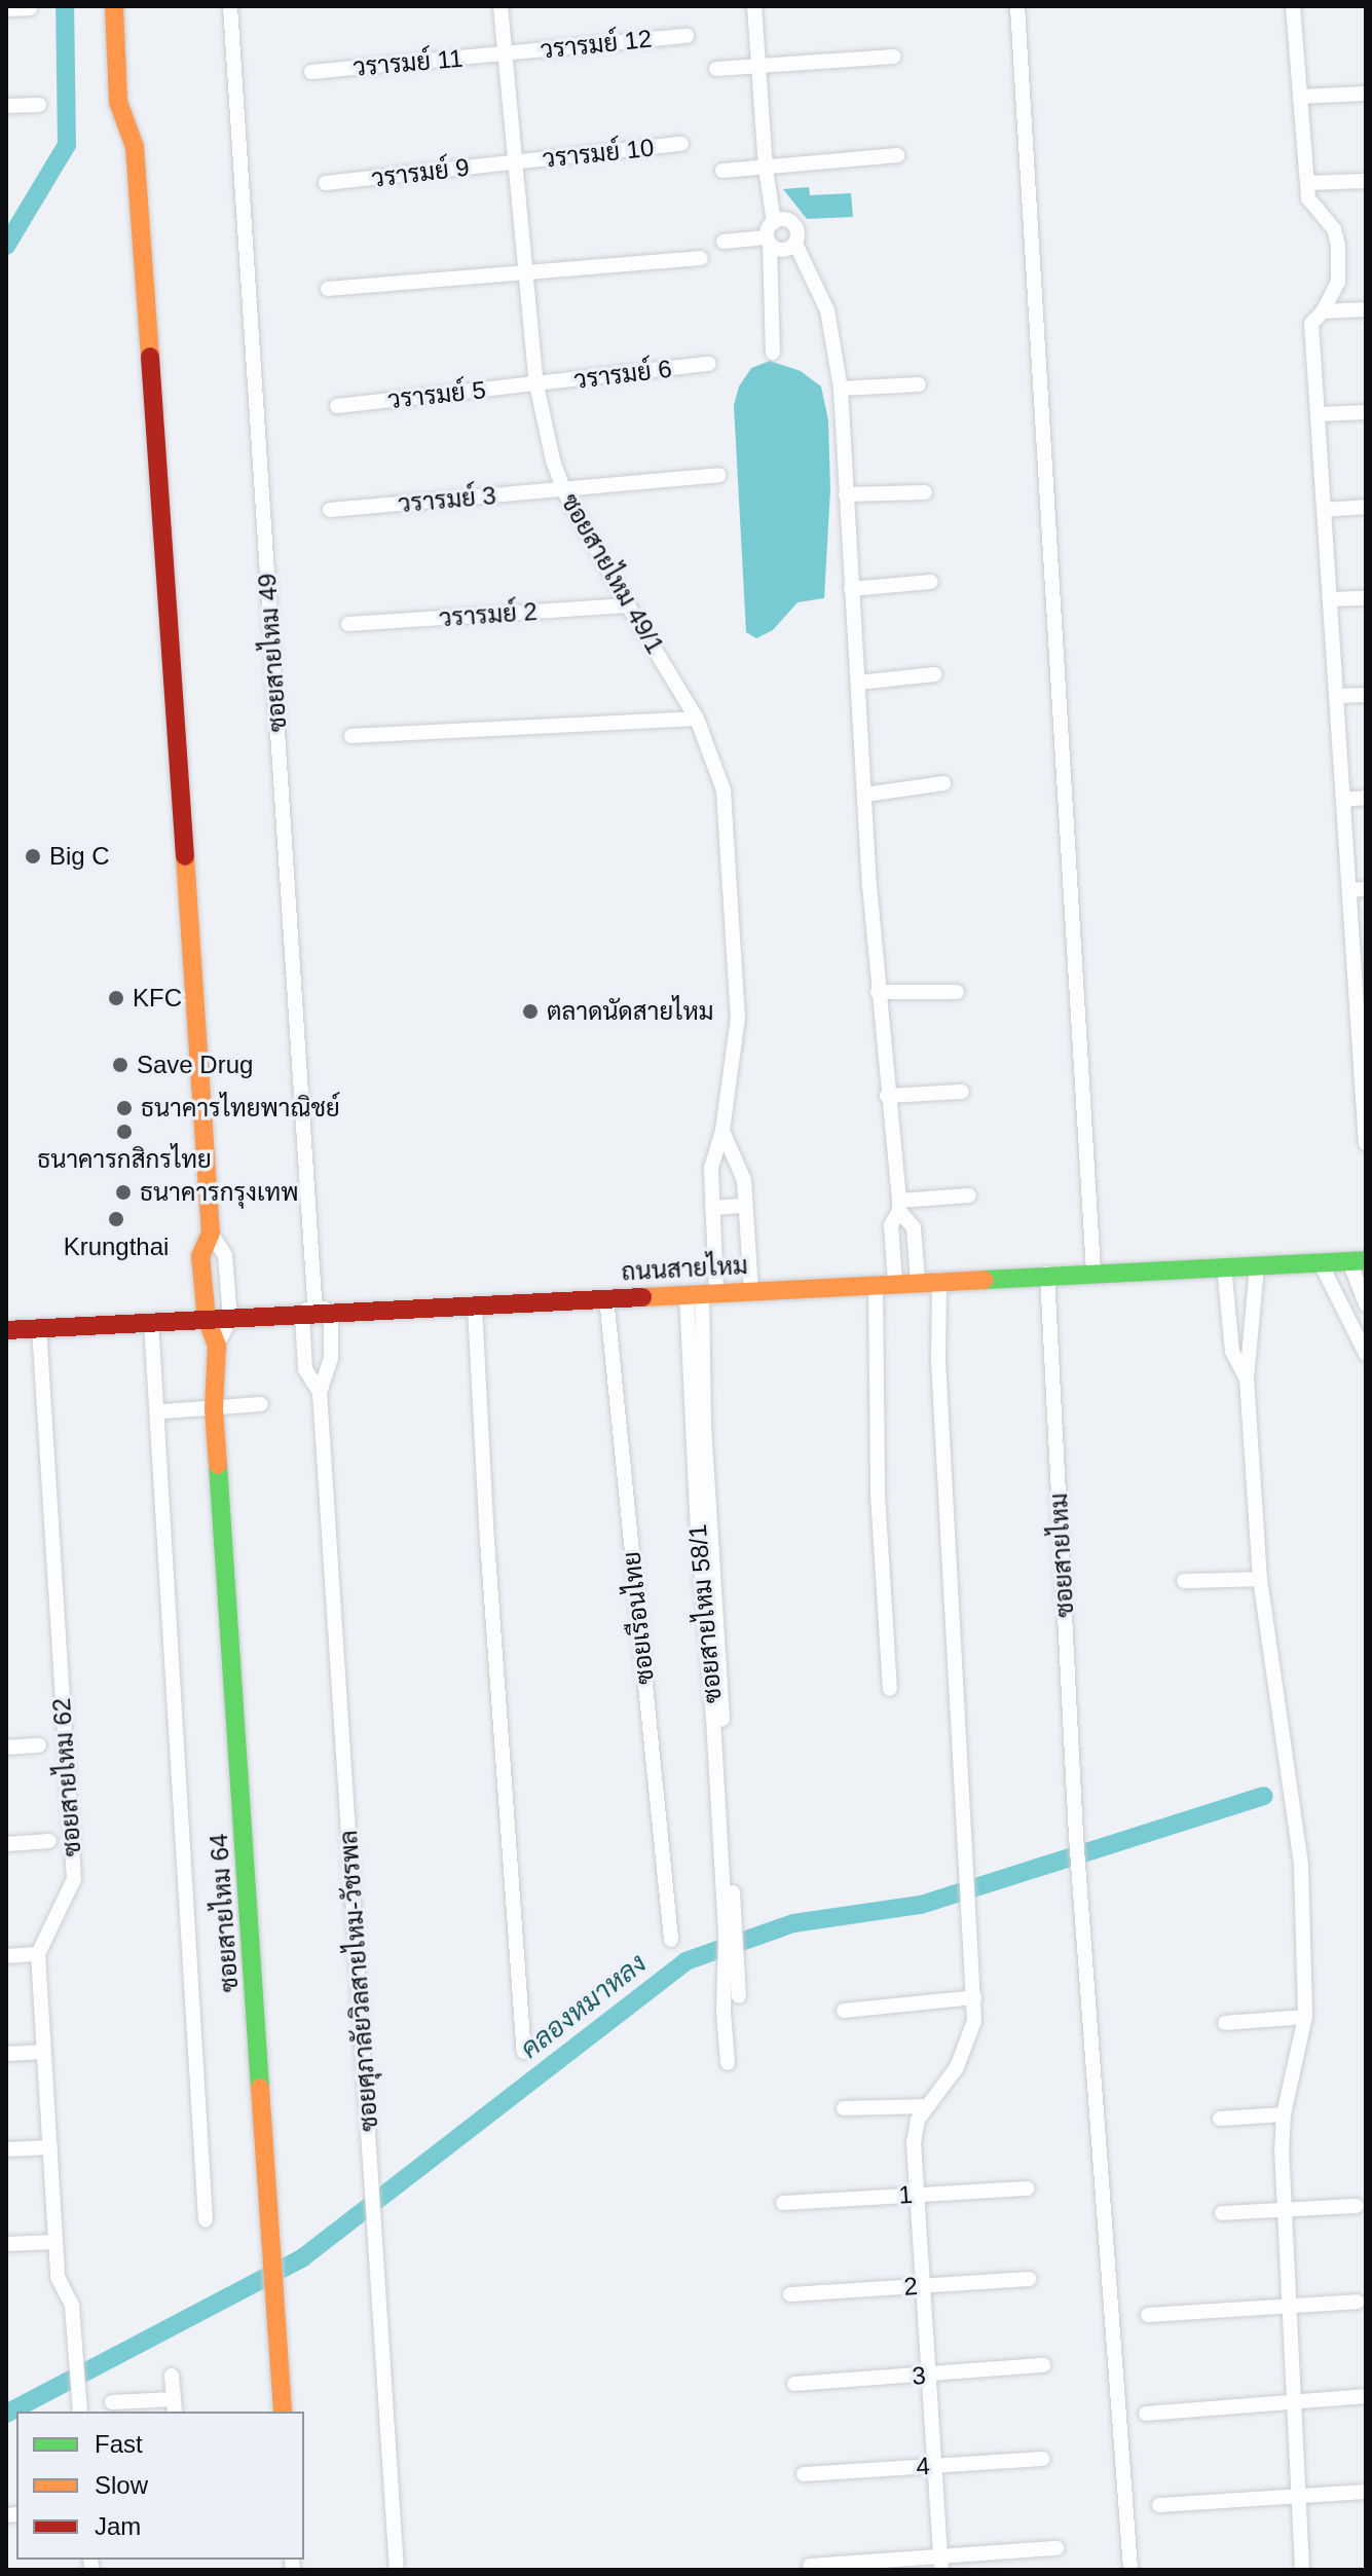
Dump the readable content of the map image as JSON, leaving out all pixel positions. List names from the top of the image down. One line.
{"streets":{"street":["วรารมย์ 12","วรารมย์ 11","วรารมย์ 10","วรารมย์ 9","วรารมย์ 6","วรารมย์ 5","วรารมย์ 3","ซอยสายไหม 49/1","วรารมย์ 2","ซอยสายไหม 49","ถนนสายไหม","ซอยสายไหม","ซอยสายไหม 58/1","ซอยเรือนไทย","ซอยสายไหม 62","ซอยสายไหม 64","ซอยศุภาลัยวิลสายไหม-วัชรพล","1","2","3","4"]},"crossings":[["วรารมย์ 12","วรารมย์ 11"],["วรารมย์ 12","ซอยสายไหม 49/1"],["วรารมย์ 11","ซอยสายไหม 49/1"],["วรารมย์ 10","วรารมย์ 9"],["วรารมย์ 10","ซอยสายไหม 49/1"],["วรารมย์ 9","ซอยสายไหม 49/1"],["วรารมย์ 6","วรารมย์ 5"],["วรารมย์ 6","ซอยสายไหม 49/1"],["วรารมย์ 5","ซอยสายไหม 49/1"],["วรารมย์ 3","ซอยสายไหม 49/1"],["ซอยสายไหม 49/1","วรารมย์ 2"],["ซอยสายไหม 49/1","ถนนสายไหม"],["ซอยสายไหม 49/1","ซอยสายไหม 58/1"],["ซอยสายไหม 49","ถนนสายไหม"],["ซอยสายไหม 49","ซอยศุภาลัยวิลสายไหม-วัชรพล"],["ถนนสายไหม","ซอยสายไหม"],["ถนนสายไหม","ซอยสายไหม 58/1"],["ถนนสายไหม","ซอยเรือนไทย"],["ถนนสายไหม","ซอยสายไหม 62"],["ถนนสายไหม","ซอยสายไหม 64"]],"water":["คลองหมาหลง"],"places":["Big C","KFC","ตลาดนัดสายไหม","Save Drug","ธนาคารไทยพาณิชย์","ธนาคารกสิกรไทย","ธนาคารกรุงเทพ","Krungthai"],"legend":["Fast","Slow","Jam"]}
